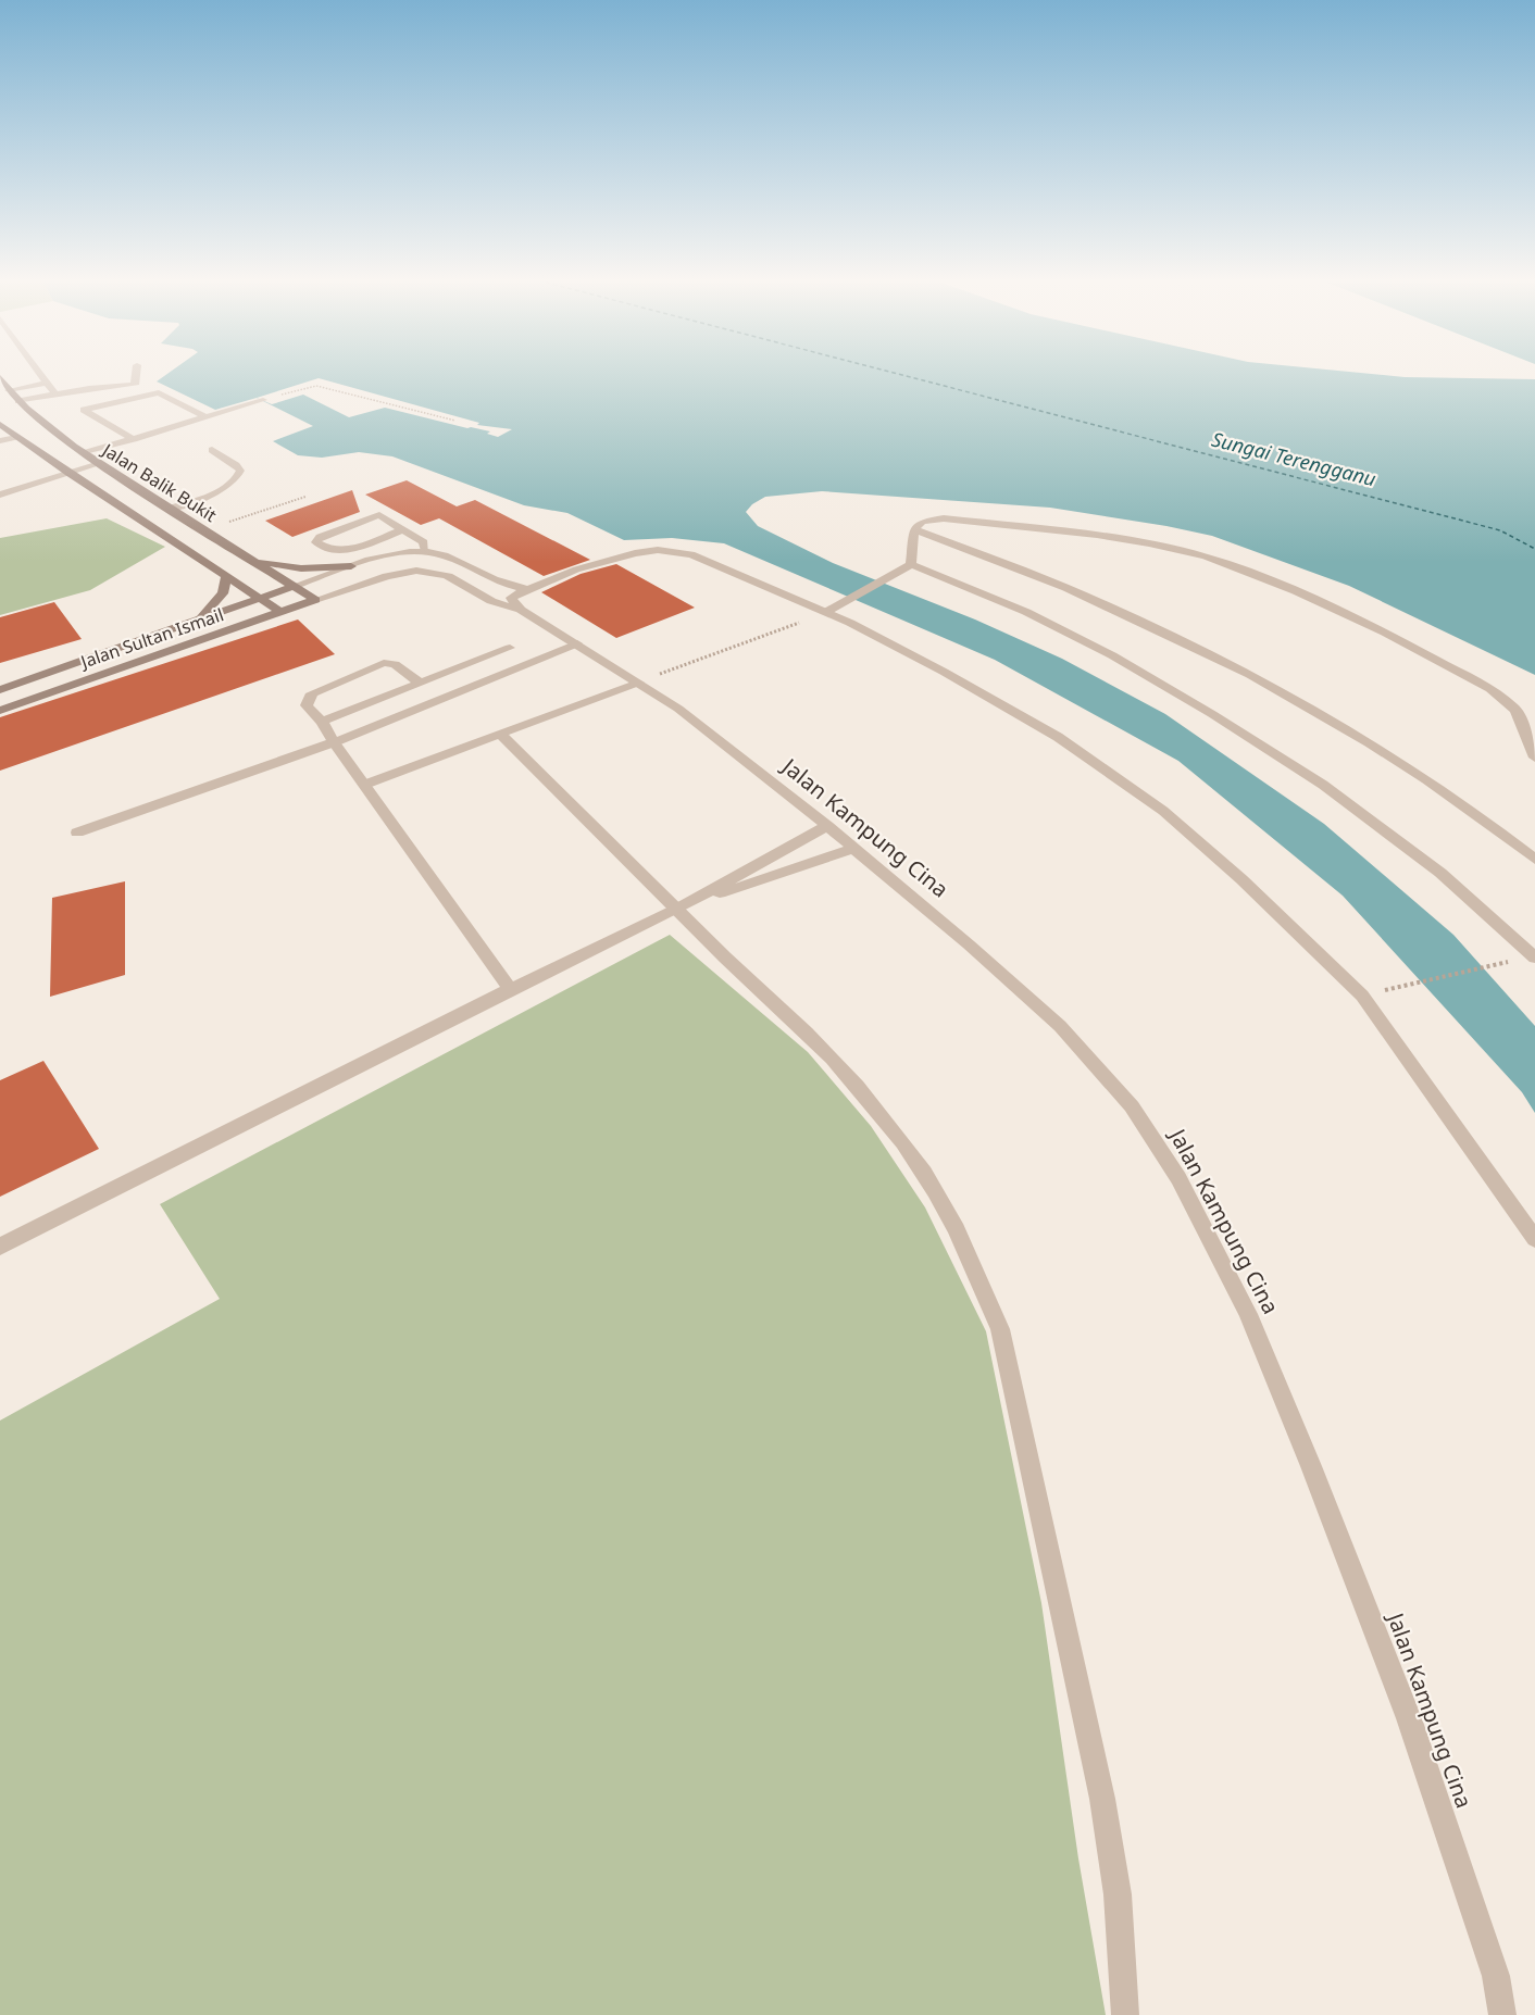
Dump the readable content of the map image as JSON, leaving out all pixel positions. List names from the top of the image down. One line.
{"streets":{"main road":["Jalan Balik Bukit","Jalan Sultan Ismail"],"street":["Jalan Kampung Cina"]},"crossings":[["Jalan Balik Bukit","Jalan Sultan Ismail"],["Jalan Balik Bukit","Jalan Kampung Cina"],["Jalan Sultan Ismail","Jalan Kampung Cina"]],"water":["Sungai Terengganu"]}
